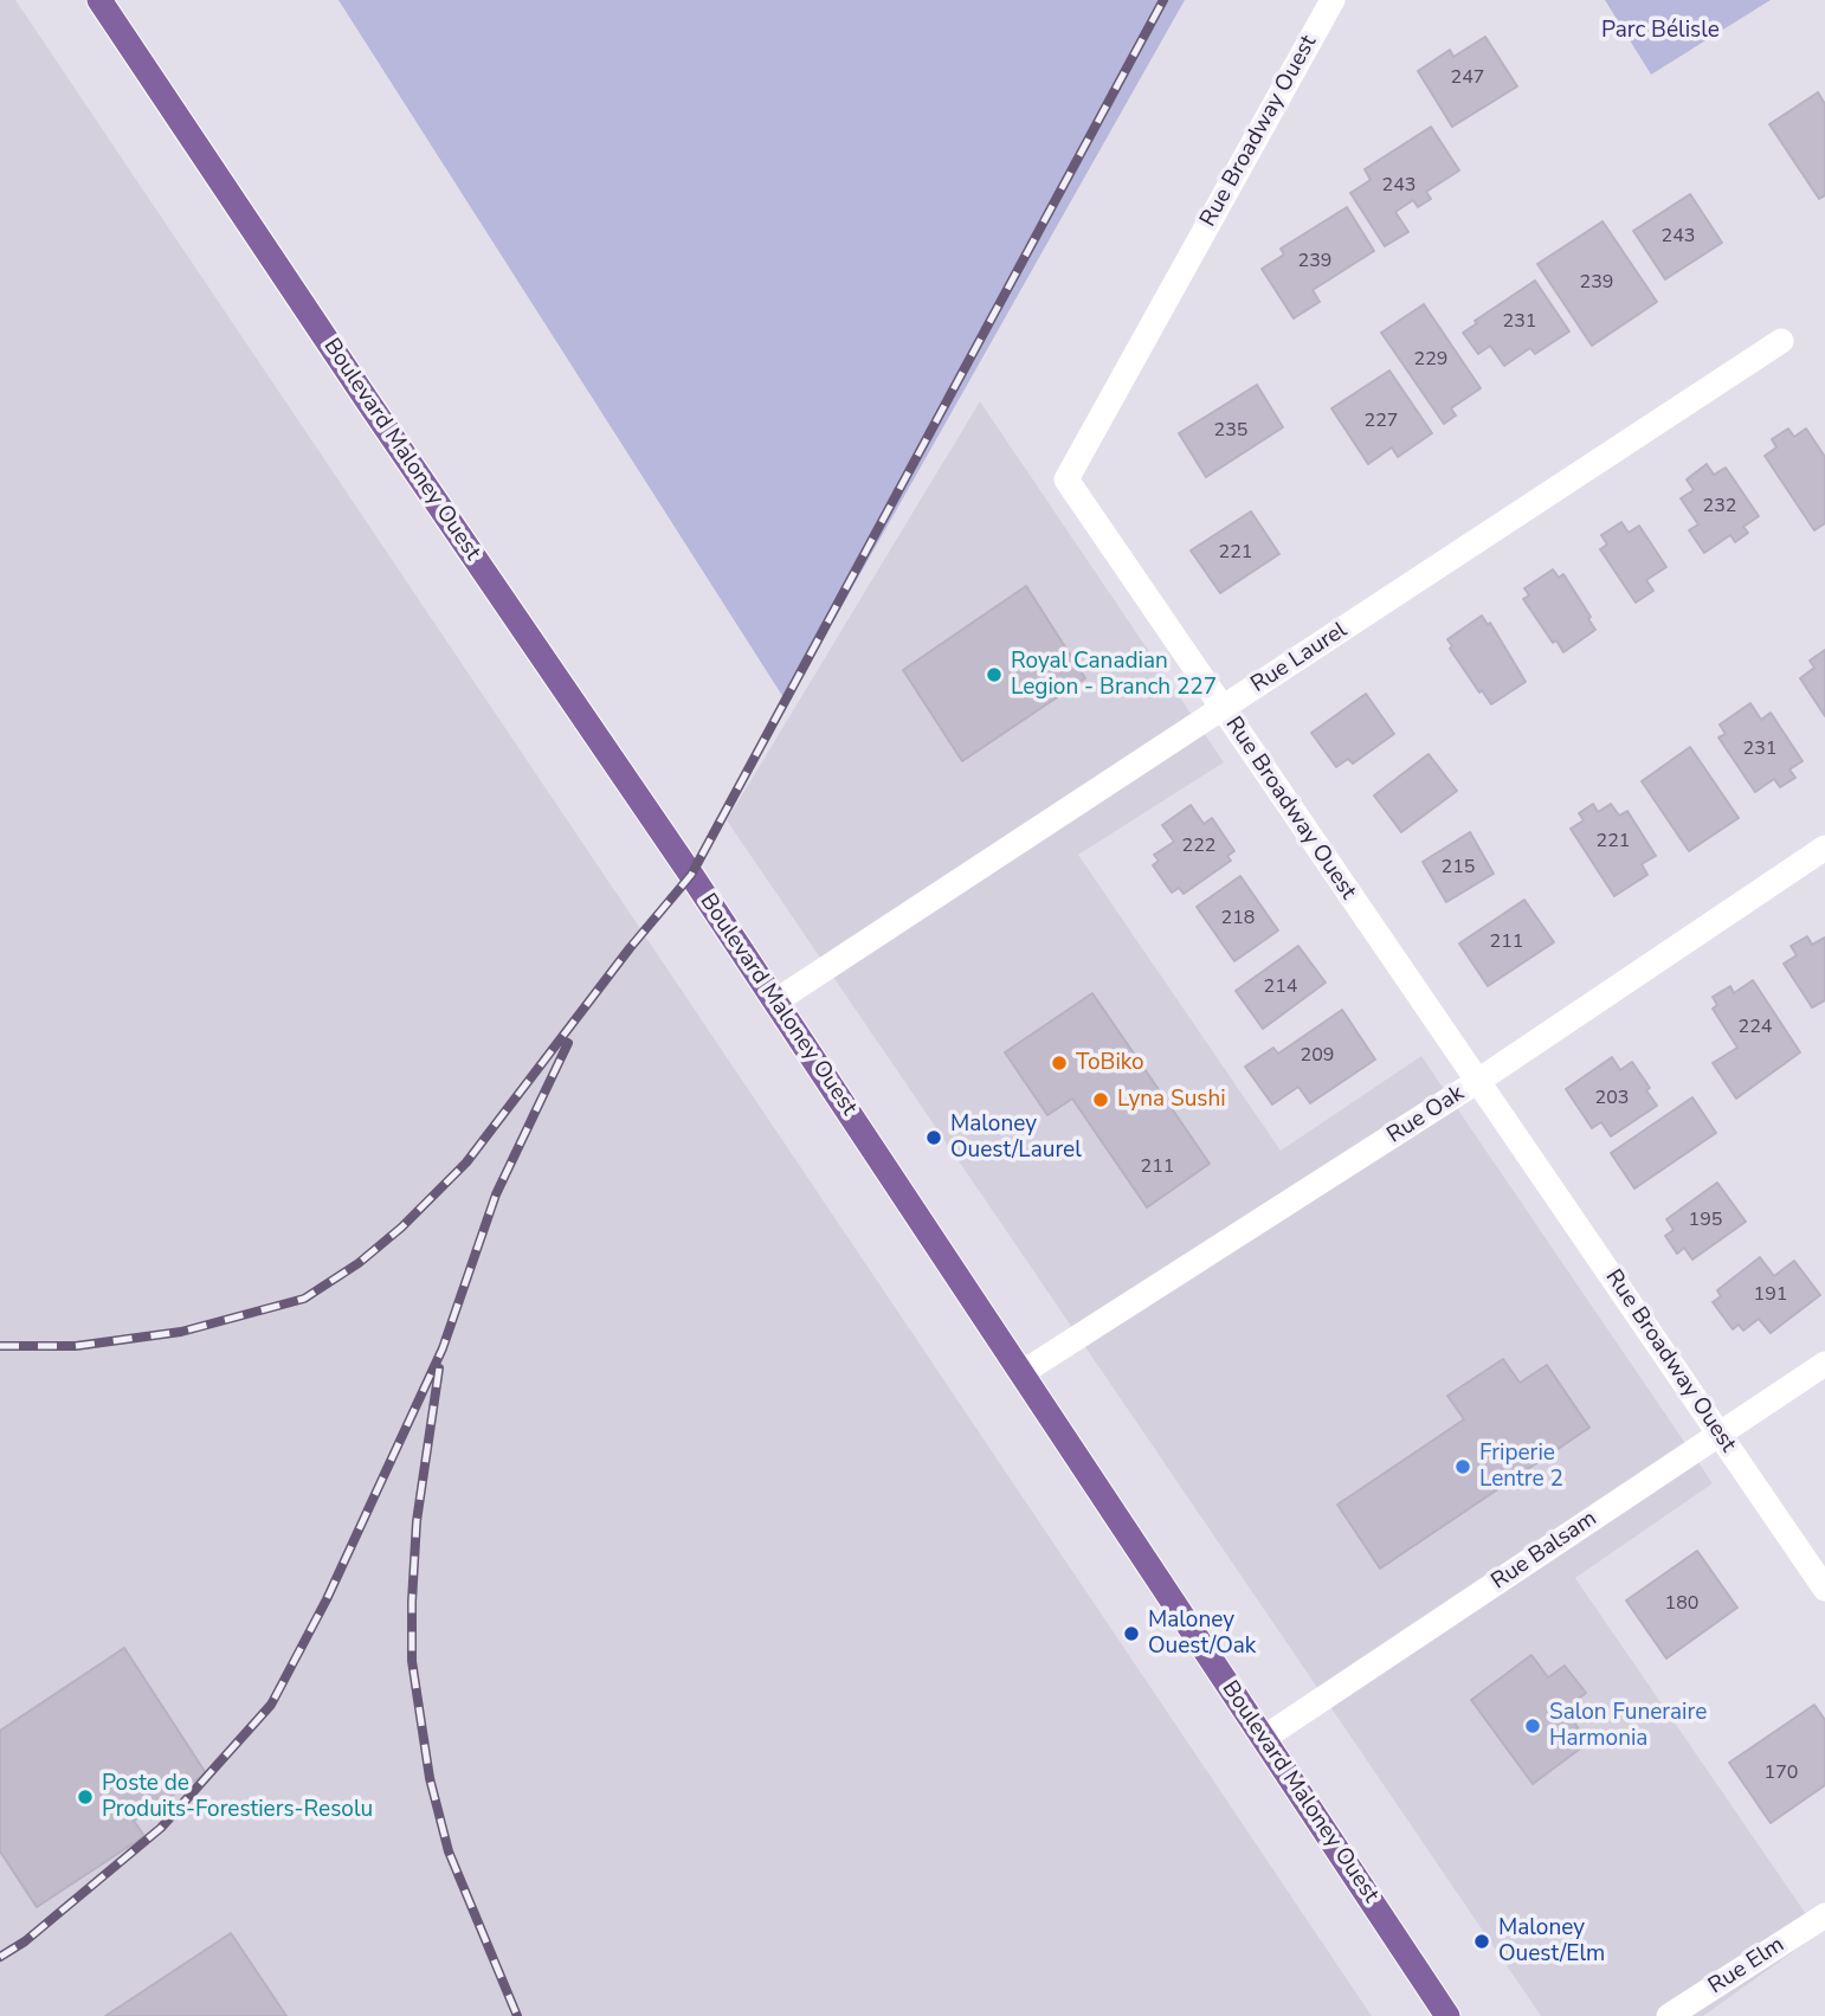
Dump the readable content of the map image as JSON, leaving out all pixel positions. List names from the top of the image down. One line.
{"streets":{"main road":["Boulevard Maloney Ouest"],"street":["Rue Broadway Ouest","Rue Laurel","Rue Oak","Rue Balsam","Rue Elm"]},"crossings":[["Rue Broadway Ouest","Rue Laurel"],["Rue Broadway Ouest","Rue Oak"],["Rue Broadway Ouest","Rue Balsam"],["Boulevard Maloney Ouest","Rue Laurel"],["Boulevard Maloney Ouest","Rue Oak"],["Boulevard Maloney Ouest","Rue Balsam"]],"parks":["Parc Bélisle"],"places":["Royal Canadian Legion - Branch 227","ToBiko","Lyna Sushi","Maloney Ouest/Laurel","Friperie Lentre 2","Maloney Ouest/Oak","Salon Funeraire Harmonia","Poste de Produits-Forestiers-Resolu","Maloney Ouest/Elm"],"house_numbers":["247","243","243","239","239","231","229","227","235","232","221","231","221","222","215","218","211","214","224","209","203","211","195","191","180","170"]}
